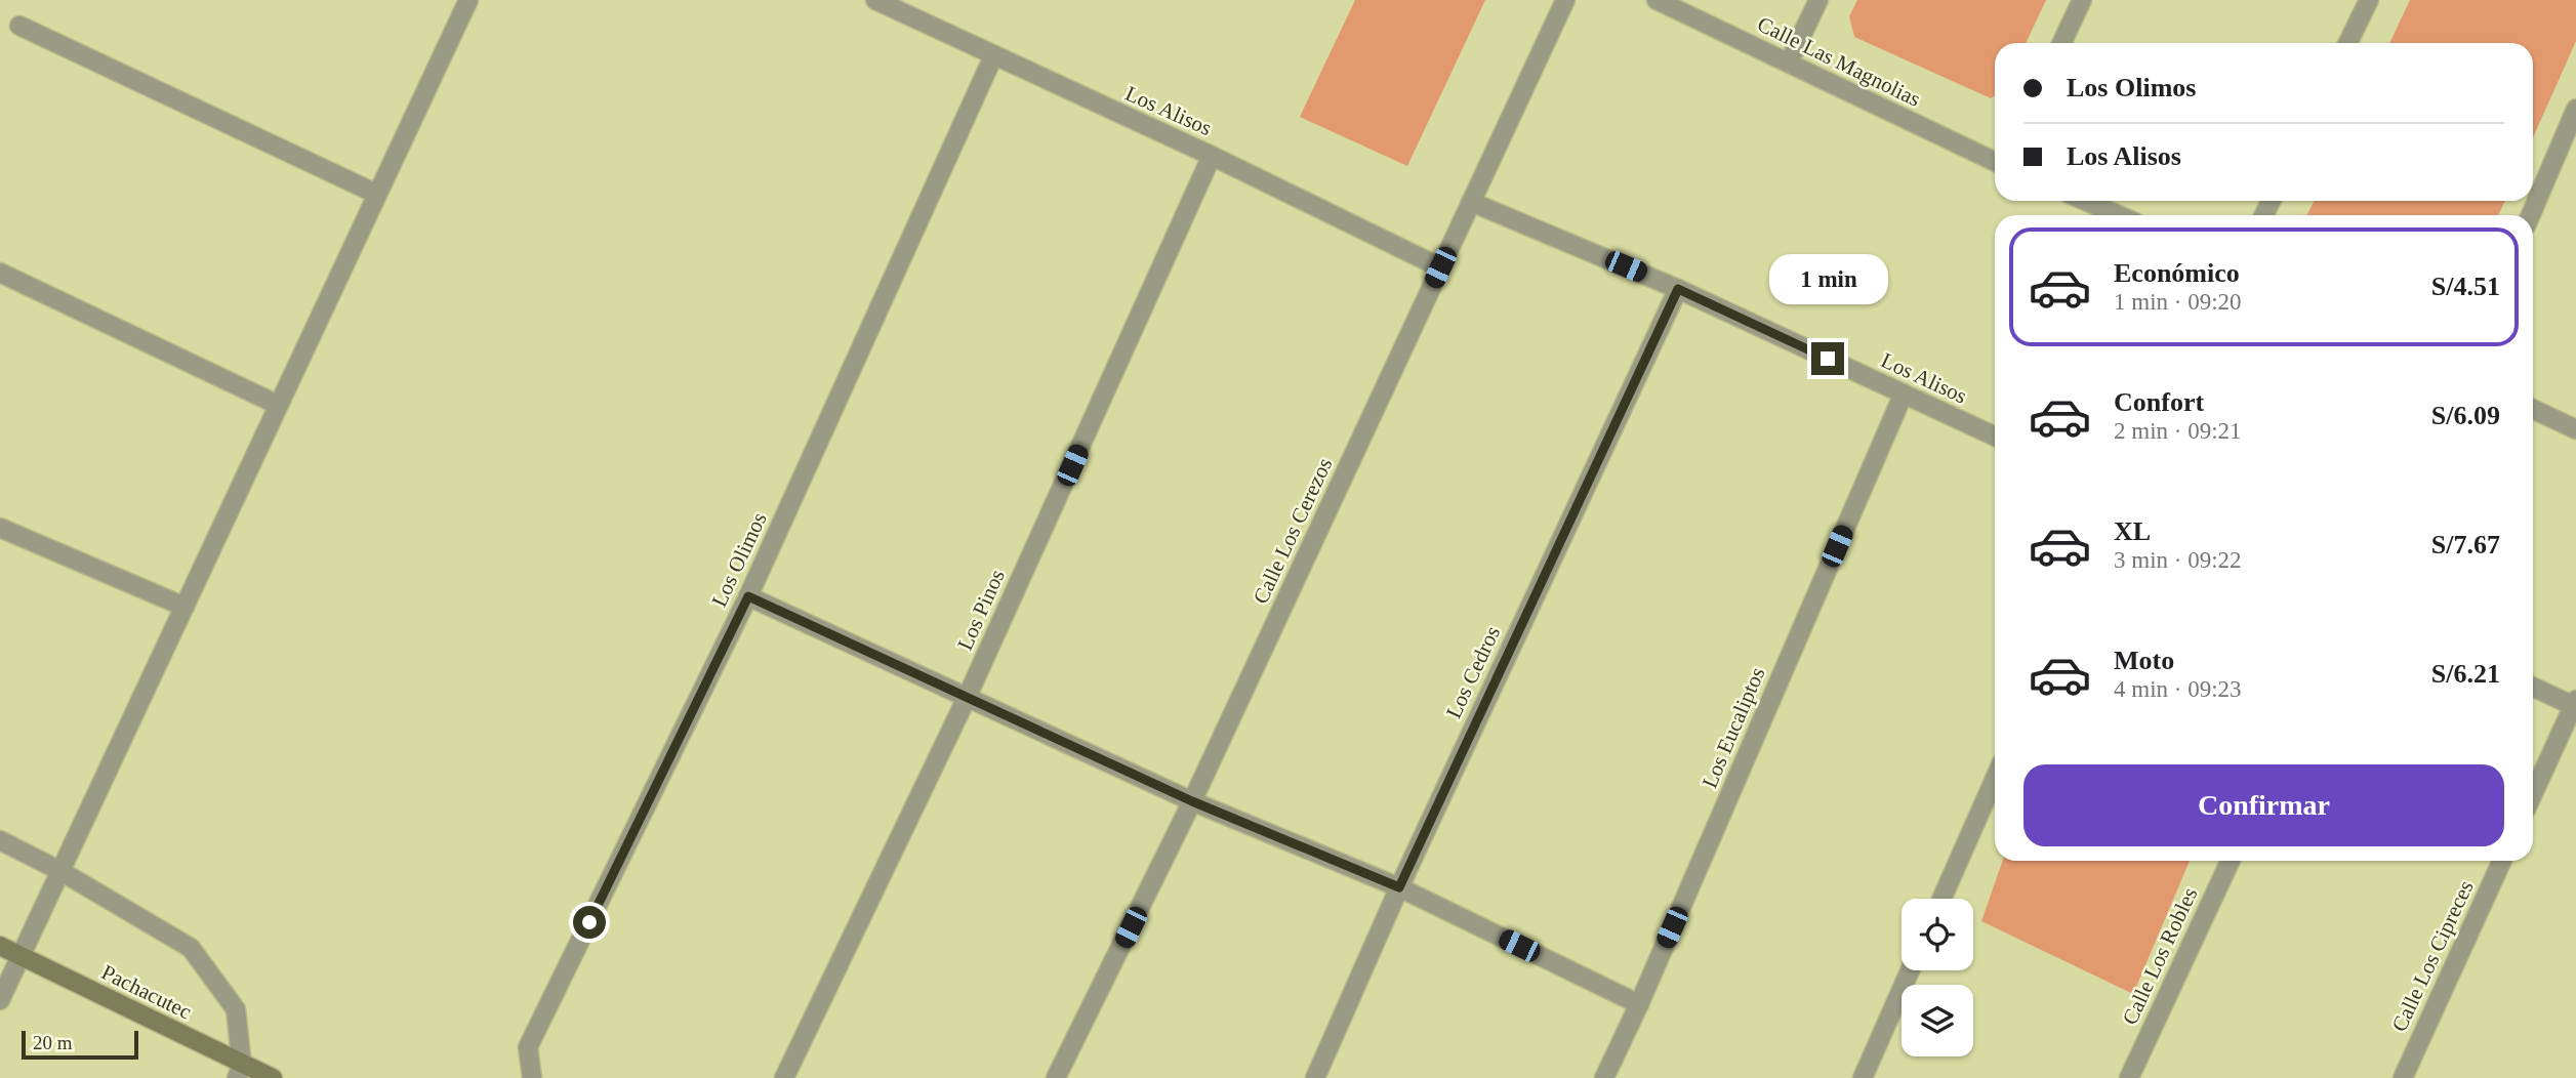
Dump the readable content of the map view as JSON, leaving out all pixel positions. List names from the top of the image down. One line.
{"streets":{"street":["Calle Las Magnolias","Los Alisos","Calle Los Cerezos","Los Olimos","Los Pinos","Los Cedros","Los Eucaliptos","Calle Los Robles","Calle Los Cipreces","Pachacutec"]},"crossings":[["Los Alisos","Calle Los Cerezos"],["Los Alisos","Los Olimos"],["Los Alisos","Los Pinos"],["Los Alisos","Los Cedros"],["Los Alisos","Los Eucaliptos"]],"scale_bar":"20 m","page":{"banner":["Los Olimos","Los Alisos"],"list":[{"name":"Económico","note":"1 min · 09:20","value":"S/4.51"},{"name":"Confort","note":"2 min · 09:21","value":"S/6.09"},{"name":"XL","note":"3 min · 09:22","value":"S/7.67"},{"name":"Moto","note":"4 min · 09:23","value":"S/6.21"}],"bubble":"1 min","buttons":"Confirmar","scale":"20 m"}}
